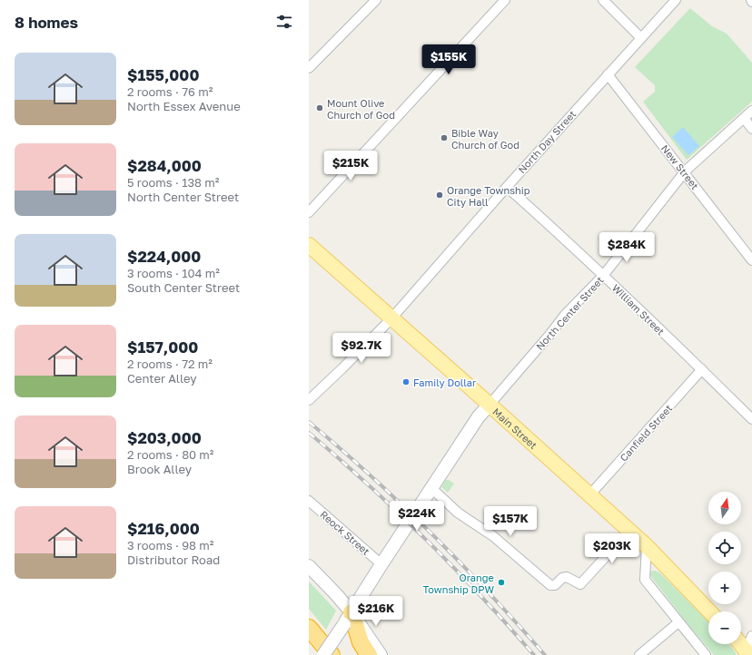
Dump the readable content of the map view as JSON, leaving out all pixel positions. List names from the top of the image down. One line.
{"streets":{"main road":["Main Street"],"street":["North Day Street","New Street","William Street","North Center Street","Canfield Street","Reock Street"]},"crossings":[["North Day Street","New Street"],["North Day Street","William Street"],["North Day Street","Main Street"],["New Street","North Center Street"],["William Street","North Center Street"],["William Street","Canfield Street"],["North Center Street","Main Street"],["Main Street","Canfield Street"]],"places":["Mount Olive Church of God","Bible Way Church of God","Orange Township City Hall","Family Dollar","Orange Township DPW"],"north":"top","page":{"heading":"8 homes","list":[{"name":"$155,000","note":"2 rooms · 76 m² · North Essex Avenue"},{"name":"$284,000","note":"5 rooms · 138 m² · North Center Street"},{"name":"$224,000","note":"3 rooms · 104 m² · South Center Street"},{"name":"$157,000","note":"2 rooms · 72 m² · Center Alley"},{"name":"$203,000","note":"2 rooms · 80 m² · Brook Alley"},{"name":"$216,000","note":"3 rooms · 98 m² · Distributor Road"}],"price":["$155K","$215K","$284K","$92.7K","$224K","$157K","$203K","$216K"],"map_buttons":["+","−"]}}
